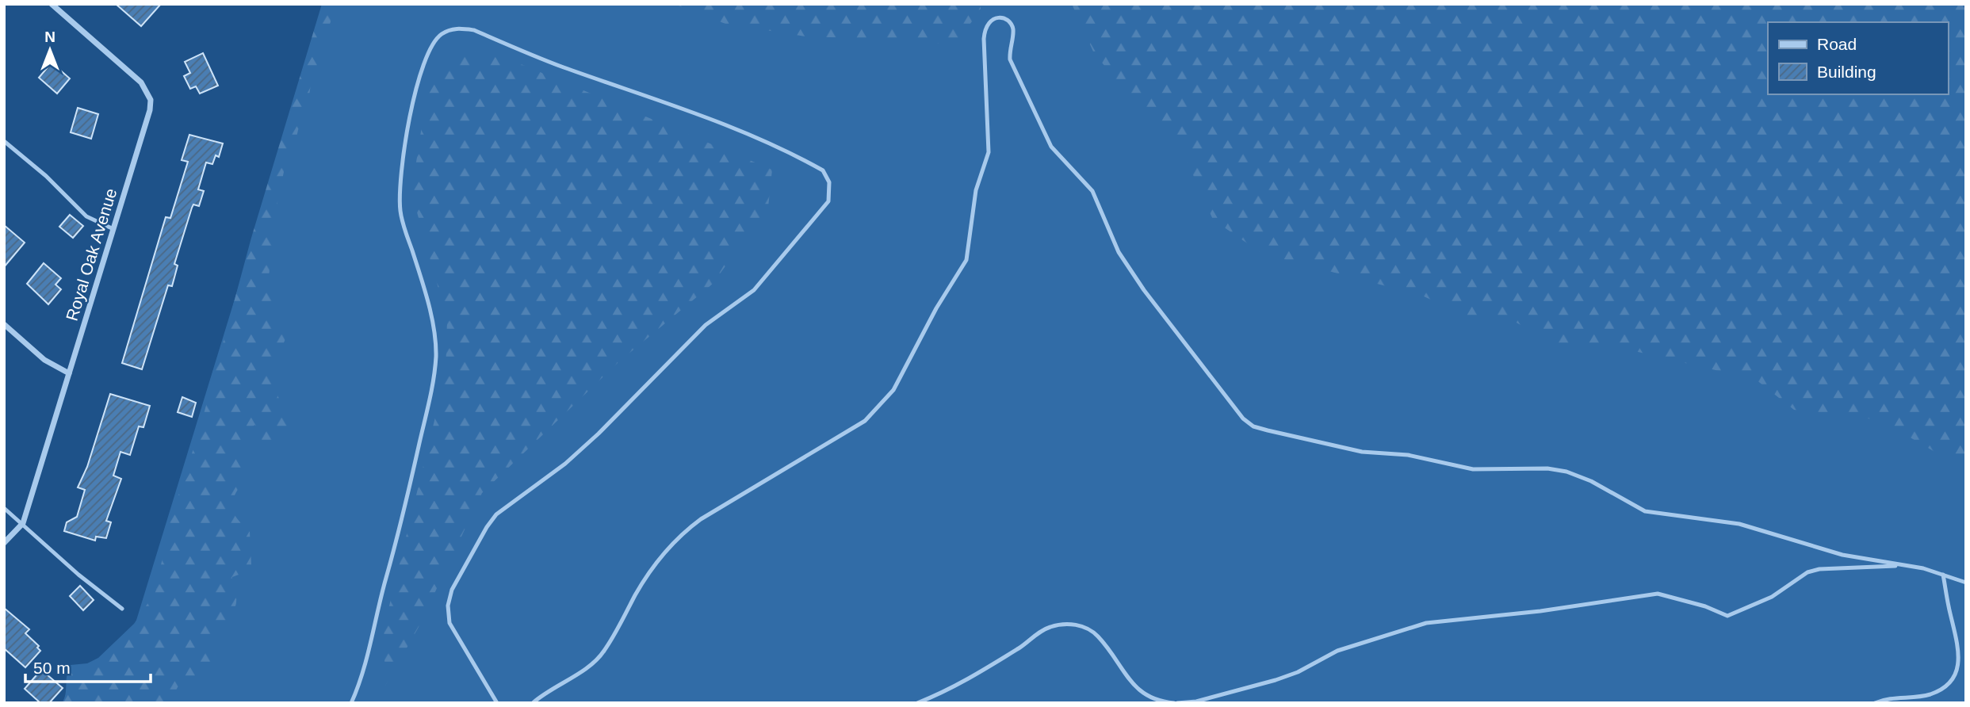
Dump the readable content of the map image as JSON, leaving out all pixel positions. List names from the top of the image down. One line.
{"streets":{"street":["Royal Oak Avenue"]},"legend":["Road","Building"],"scale_bar":"50 m","north":"top"}
